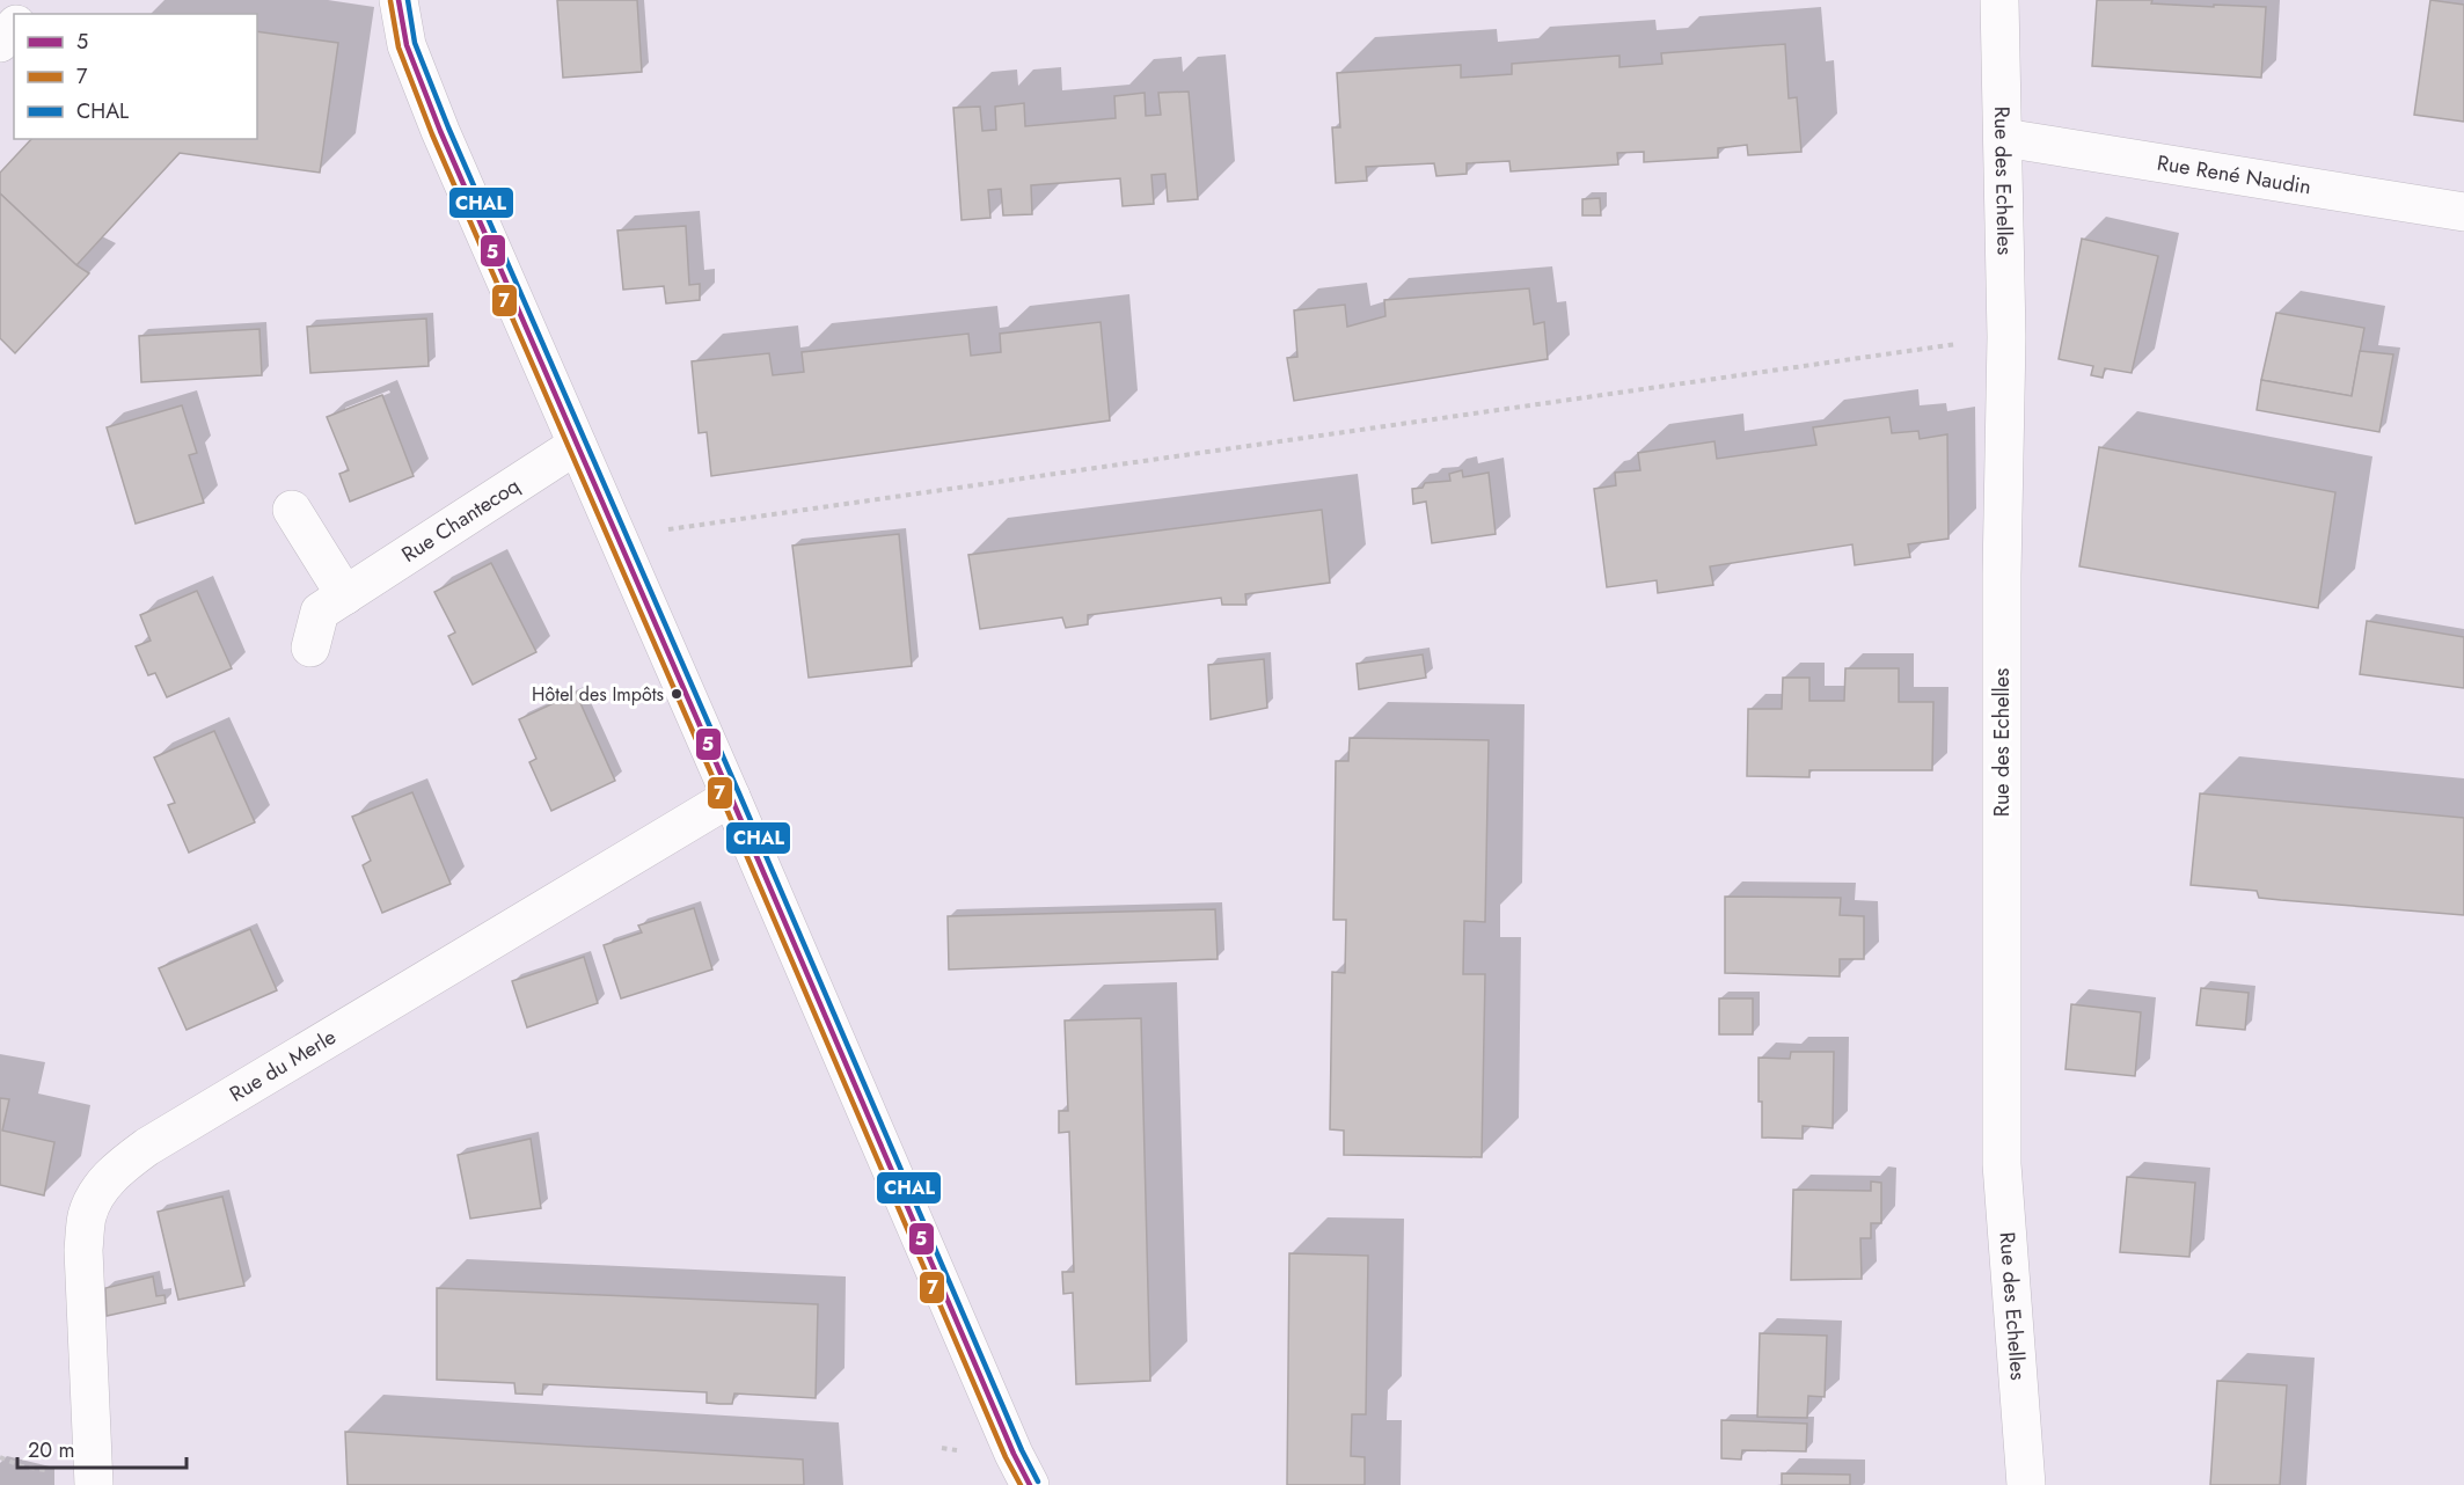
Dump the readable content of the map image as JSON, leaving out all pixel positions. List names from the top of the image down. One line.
{"streets":{"street":["Rue René Naudin","Rue des Echelles","Rue Chantecoq","Rue du Merle"]},"crossings":[["Rue René Naudin","Rue des Echelles"]],"places":["Hôtel des Impôts"],"lines":["transit line 5","transit line CHAL","transit line 7"],"legend":["5","7","CHAL"],"scale_bar":"20 m"}
